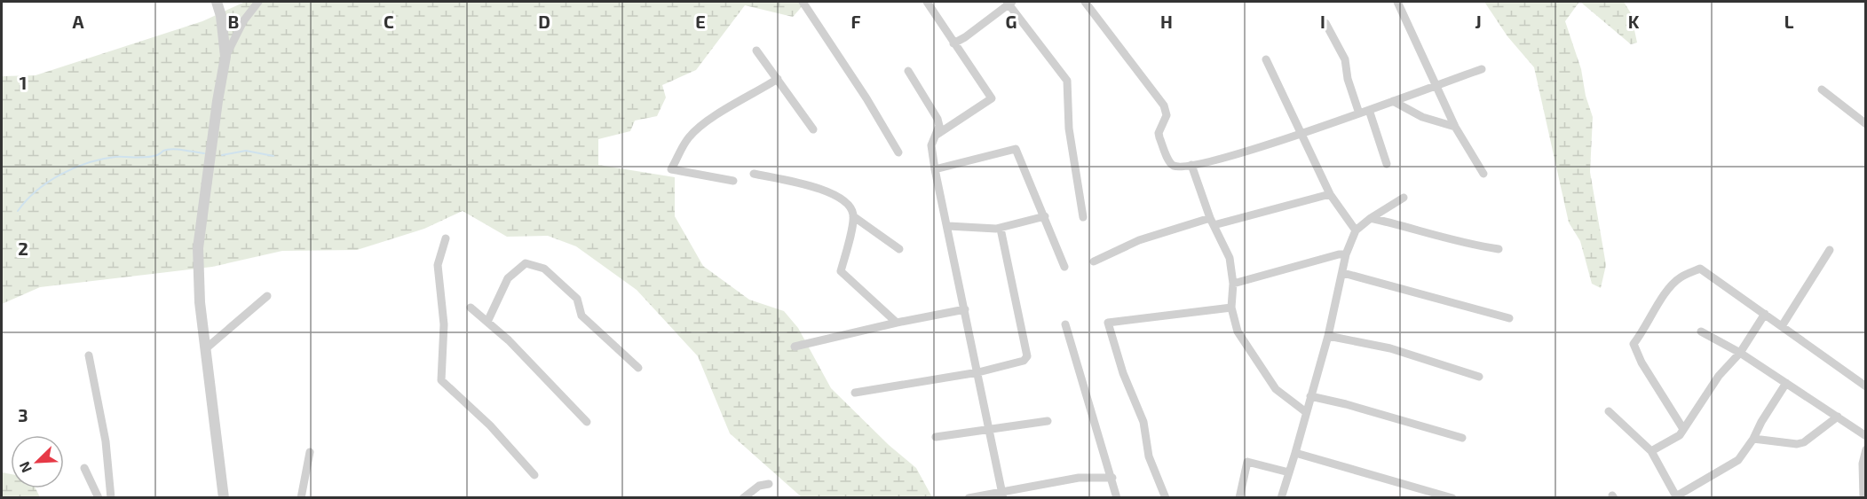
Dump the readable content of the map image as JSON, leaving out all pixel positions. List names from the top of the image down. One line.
{"north":"bottom left","grid":{"columns":["A","B","C","D","E","F","G","H","I","J","K","L"],"rows":["1","2","3"]}}
